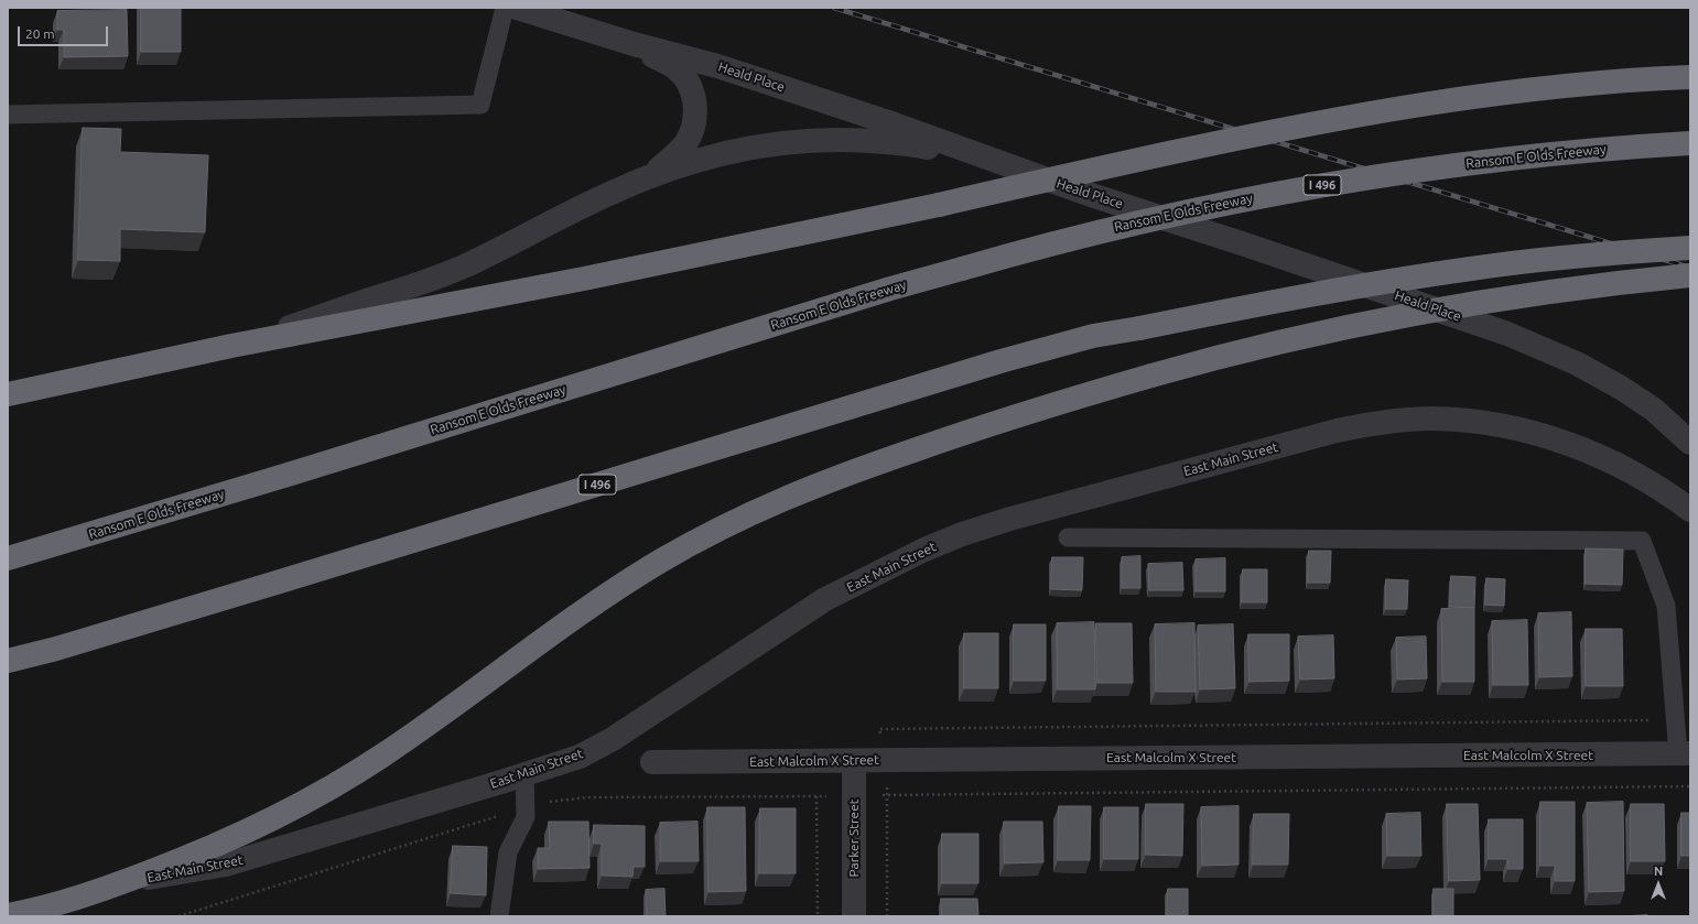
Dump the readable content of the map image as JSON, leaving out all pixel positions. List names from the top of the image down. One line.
{"streets":{"highway":["Ransom E Olds Freeway","I 496"],"street":["Heald Place","East Main Street","East Malcolm X Street","Parker Street"]},"crossings":[["East Malcolm X Street","Parker Street"]],"scale_bar":"20 m","north":"top"}
